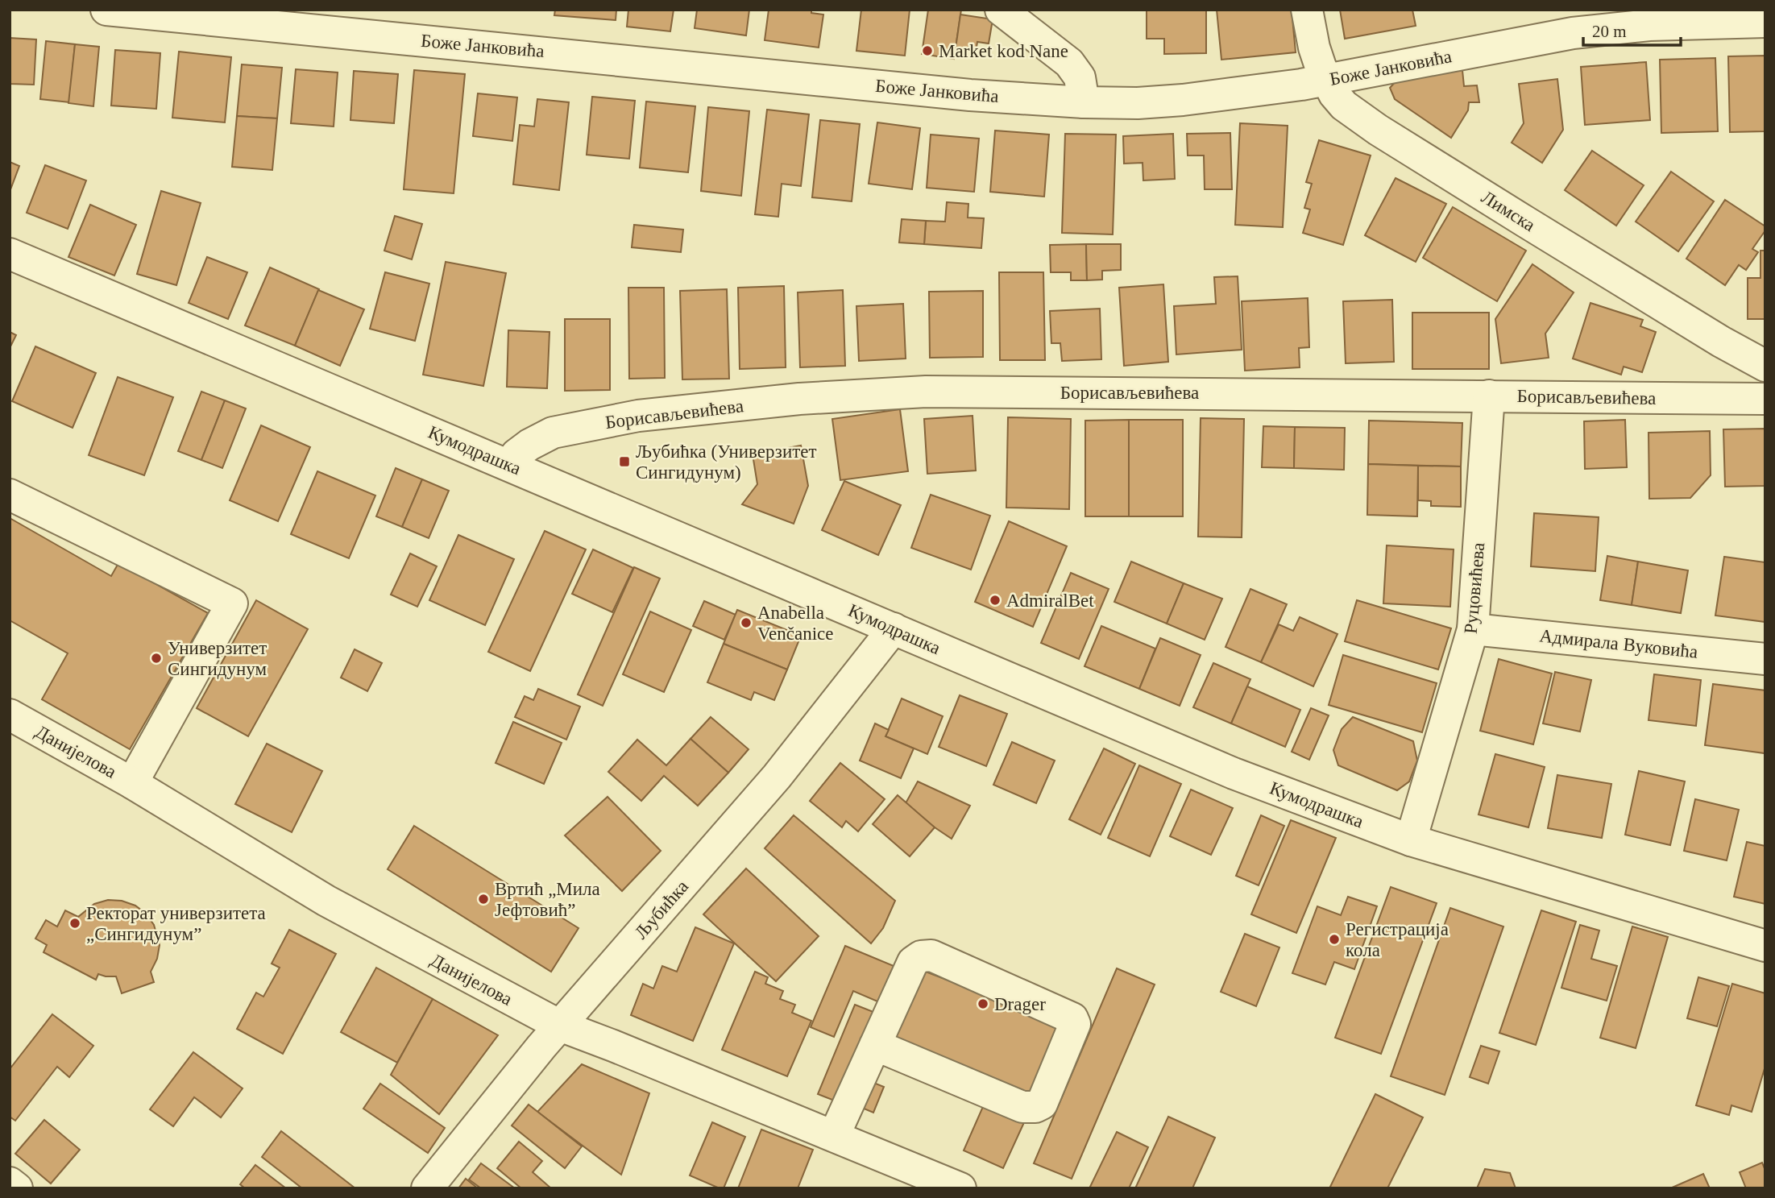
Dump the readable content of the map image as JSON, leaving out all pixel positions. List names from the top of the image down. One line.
{"streets":{"street":["Боже Јанковића","Лимска","Борисављевићева","Кумодрашка","Руцовићева","Адмирала Вуковића","Данијелова","Љубићка"]},"crossings":[["Боже Јанковића","Лимска"],["Борисављевићева","Кумодрашка"],["Борисављевићева","Руцовићева"],["Кумодрашка","Руцовићева"],["Кумодрашка","Љубићка"],["Руцовићева","Адмирала Вуковића"],["Данијелова","Љубићка"]],"places":{"other":["Market kod Nane","AdmiralBet","Anabella Venčanice","Универзитет Сингидунум","Вртић „Мила Јефтовић”","Ректорат универзитета „Сингидунум”","Регистрација кола","Drager"],"transit":["Љубићка (Универзитет Сингидунум)"]},"scale_bar":"20 m"}
